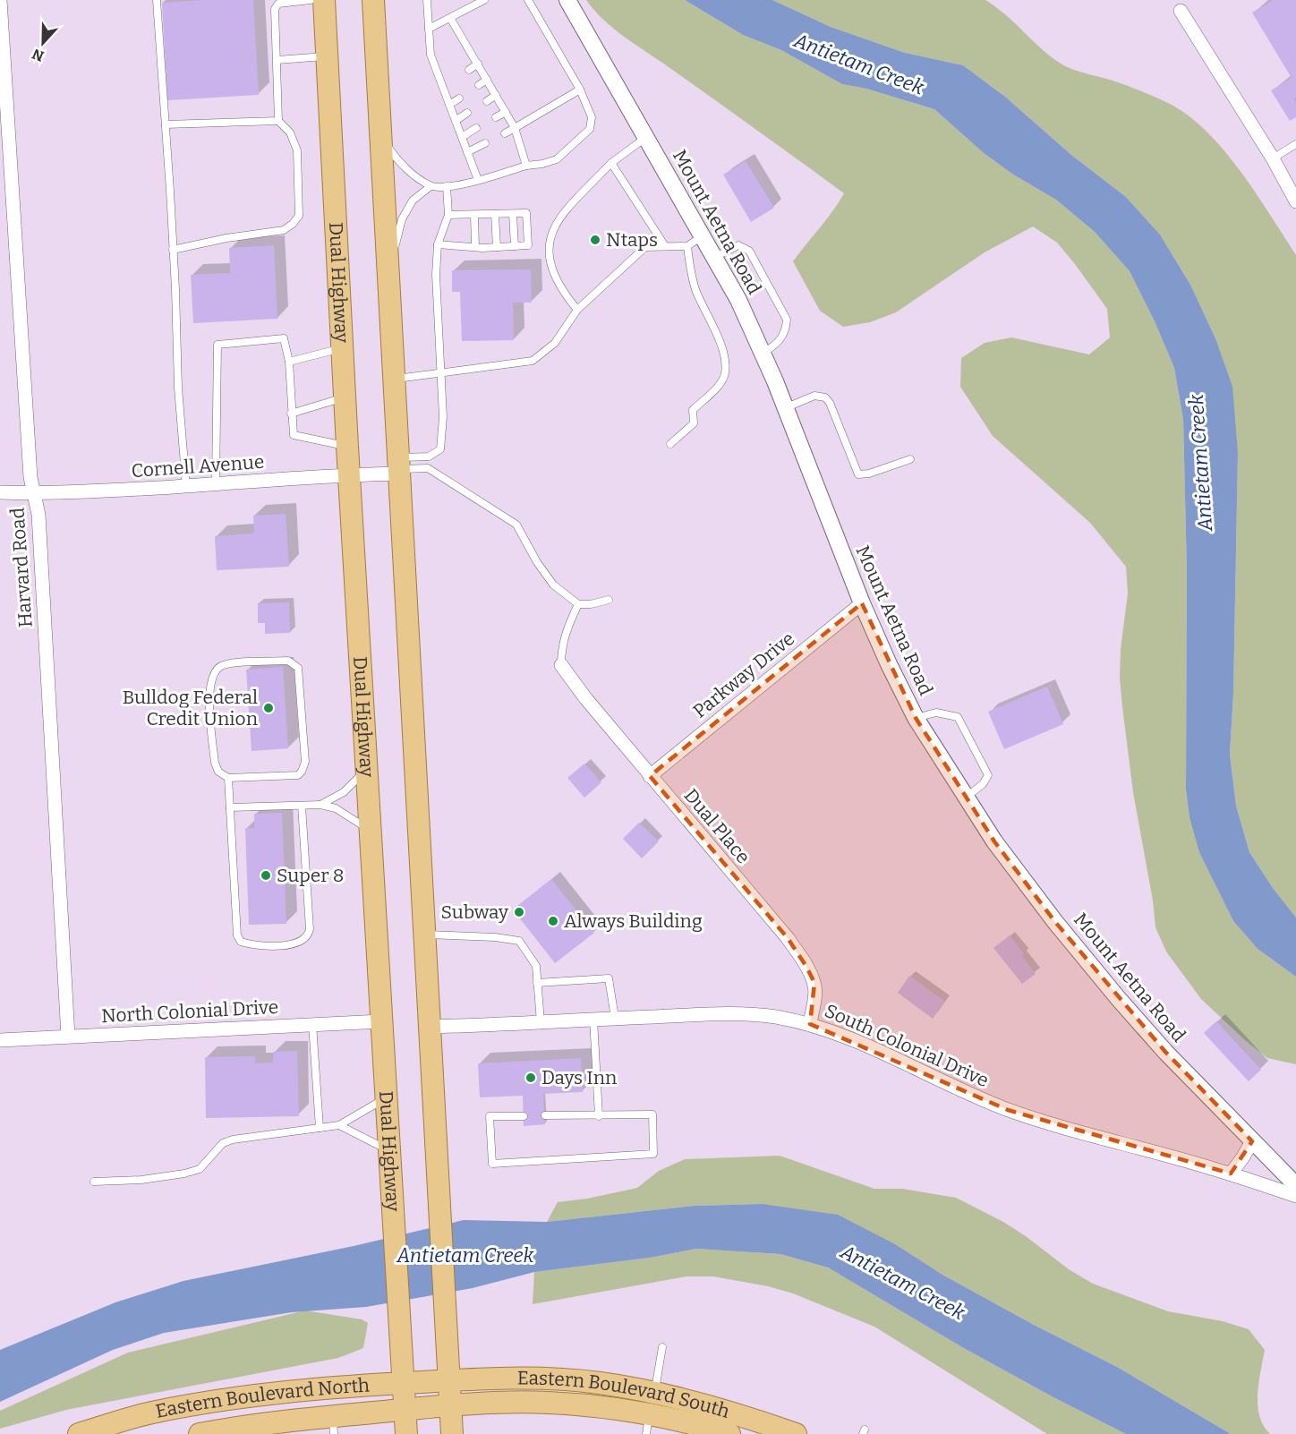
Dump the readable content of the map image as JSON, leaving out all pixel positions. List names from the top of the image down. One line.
{"streets":{"main road":["Dual Highway","Eastern Boulevard South","Eastern Boulevard North"],"street":["Mount Aetna Road","Cornell Avenue","Harvard Road","Parkway Drive","Dual Place","North Colonial Drive","South Colonial Drive"]},"crossings":[["Mount Aetna Road","Parkway Drive"],["Dual Highway","Cornell Avenue"],["Dual Highway","North Colonial Drive"],["Dual Highway","Eastern Boulevard North"],["Cornell Avenue","Harvard Road"],["Harvard Road","North Colonial Drive"],["Parkway Drive","Dual Place"],["Dual Place","South Colonial Drive"],["Eastern Boulevard South","Eastern Boulevard North"]],"water":["Antietam Creek"],"places":["Ntaps","Bulldog Federal Credit Union","Super 8","Subway","Always Building","Days Inn"],"north":"bottom"}
